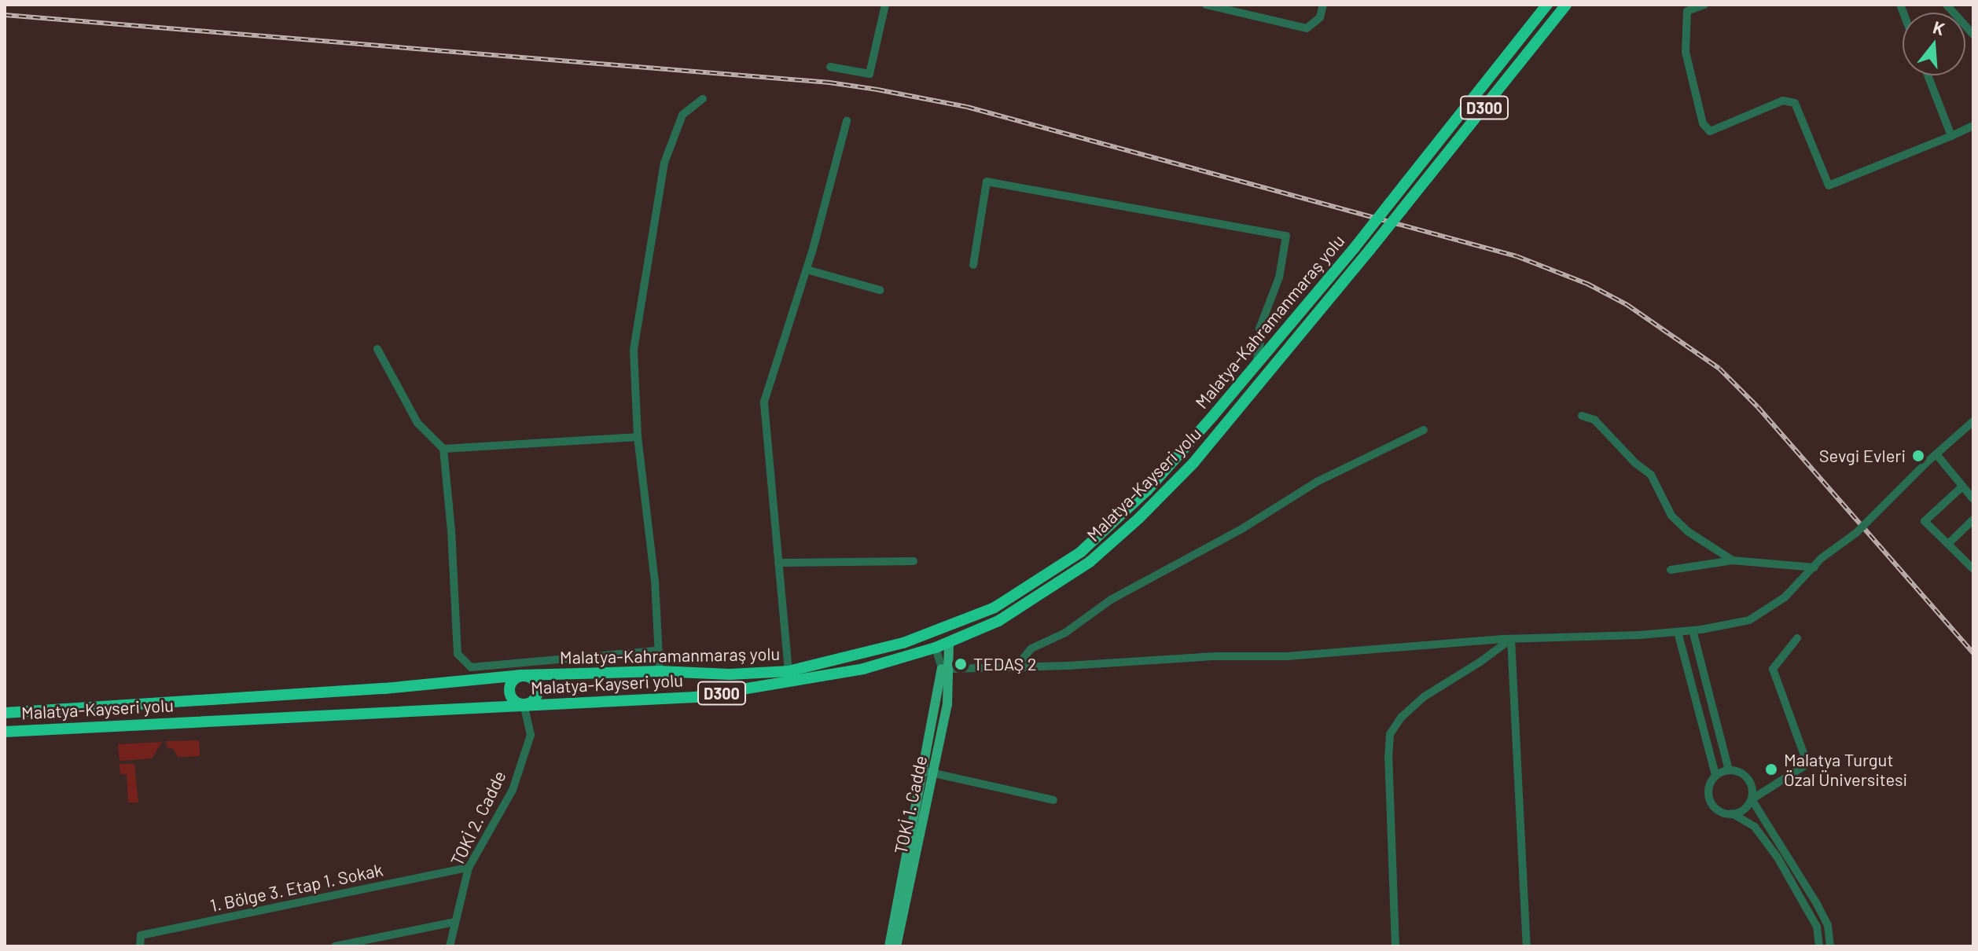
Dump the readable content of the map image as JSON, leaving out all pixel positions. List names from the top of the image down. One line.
{"streets":{"highway":["D300","Malatya-Kahramanmaraş yolu","Malatya-Kayseri yolu"],"main road":["TOKİ 1. Cadde"],"street":["TOKİ 2. Cadde","1. Bölge 3. Etap 1. Sokak"]},"crossings":[["Malatya-Kahramanmaraş yolu","Malatya-Kayseri yolu"],["Malatya-Kahramanmaraş yolu","TOKİ 2. Cadde"],["Malatya-Kayseri yolu","TOKİ 1. Cadde"],["Malatya-Kayseri yolu","TOKİ 2. Cadde"],["TOKİ 2. Cadde","1. Bölge 3. Etap 1. Sokak"]],"places":["Sevgi Evleri","TEDAŞ 2","Malatya Turgut Özal Üniversitesi"],"north":"top"}
